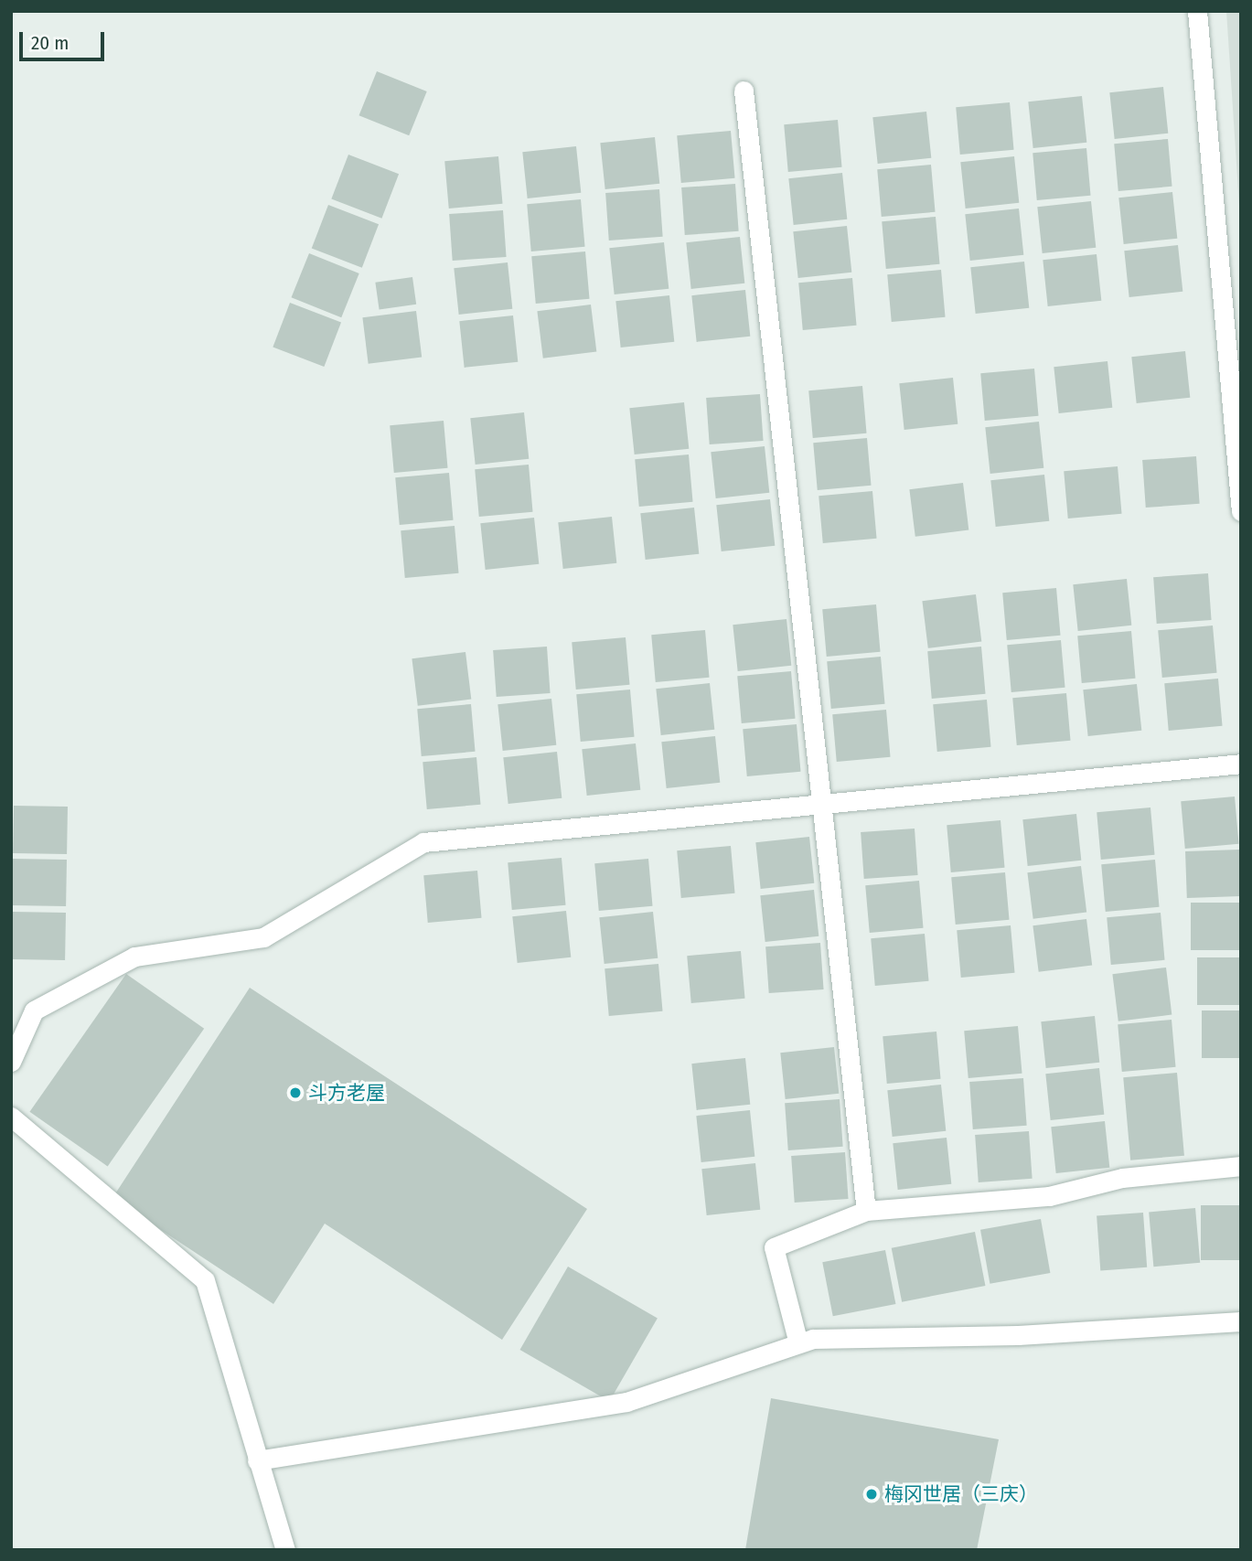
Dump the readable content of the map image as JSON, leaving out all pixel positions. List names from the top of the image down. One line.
{"places":["斗方老屋","梅冈世居（三庆）"],"scale_bar":"20 m"}
